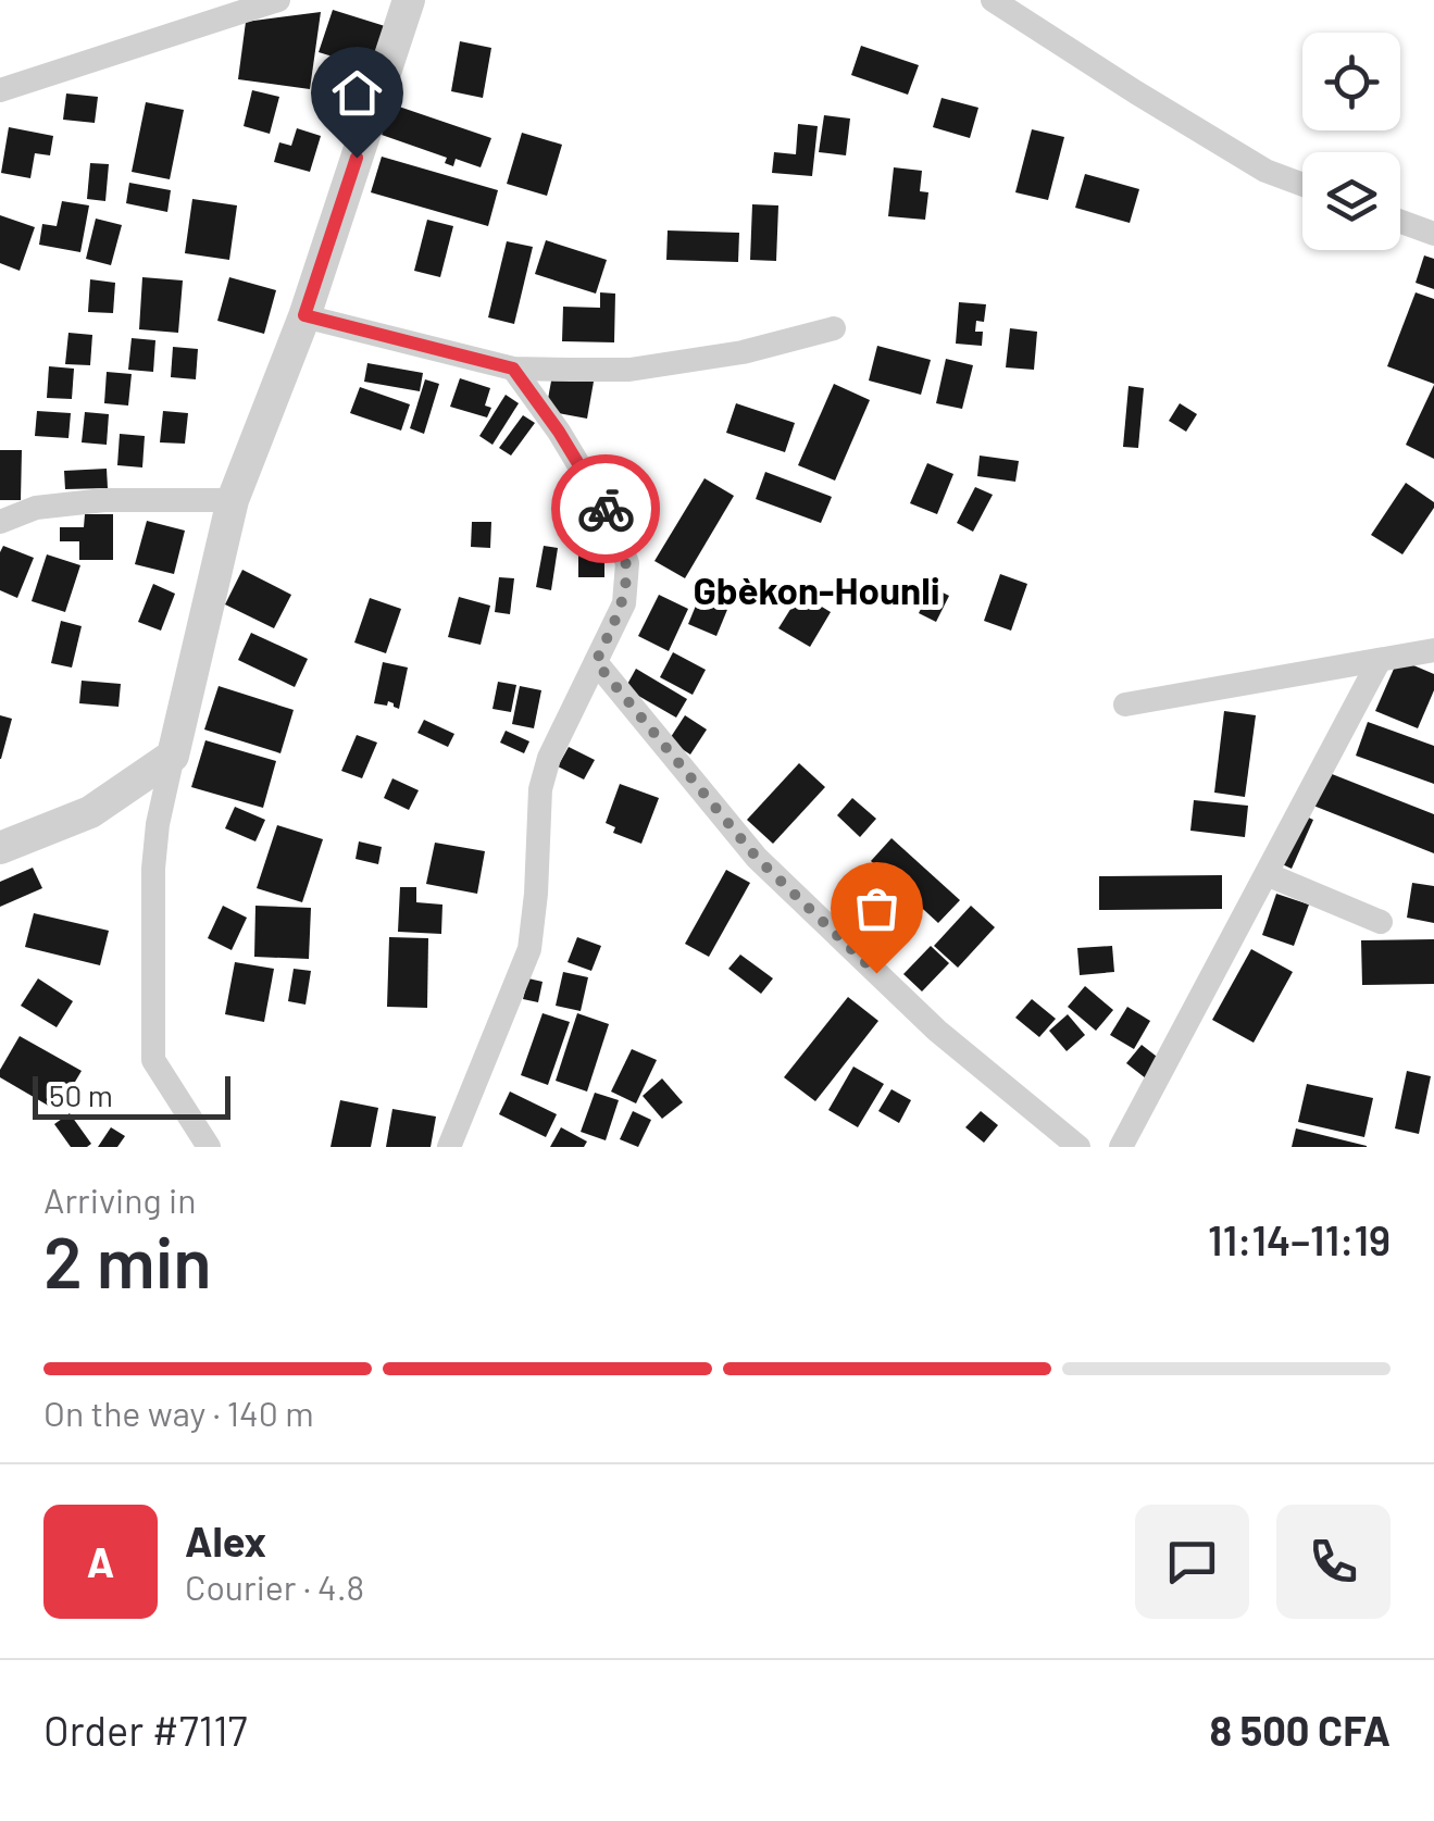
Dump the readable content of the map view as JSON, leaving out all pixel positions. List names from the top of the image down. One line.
{"districts":["Gbèkon-Hounli"],"scale_bar":"50 m","page":{"scale":"50 m","heading":["2 min","Arriving in","11:14–11:19"],"panel":["Alex","Courier · 4.8","Order #7117","8 500 CFA"],"bar":"On the way · 140 m","round":"A"}}
